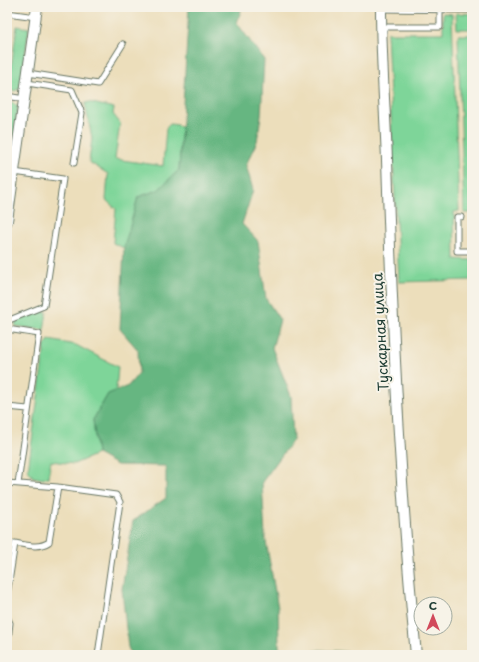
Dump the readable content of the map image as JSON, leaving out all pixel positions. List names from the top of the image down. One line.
{"streets":{"street":["Тускарная улица"]},"north":"top"}
